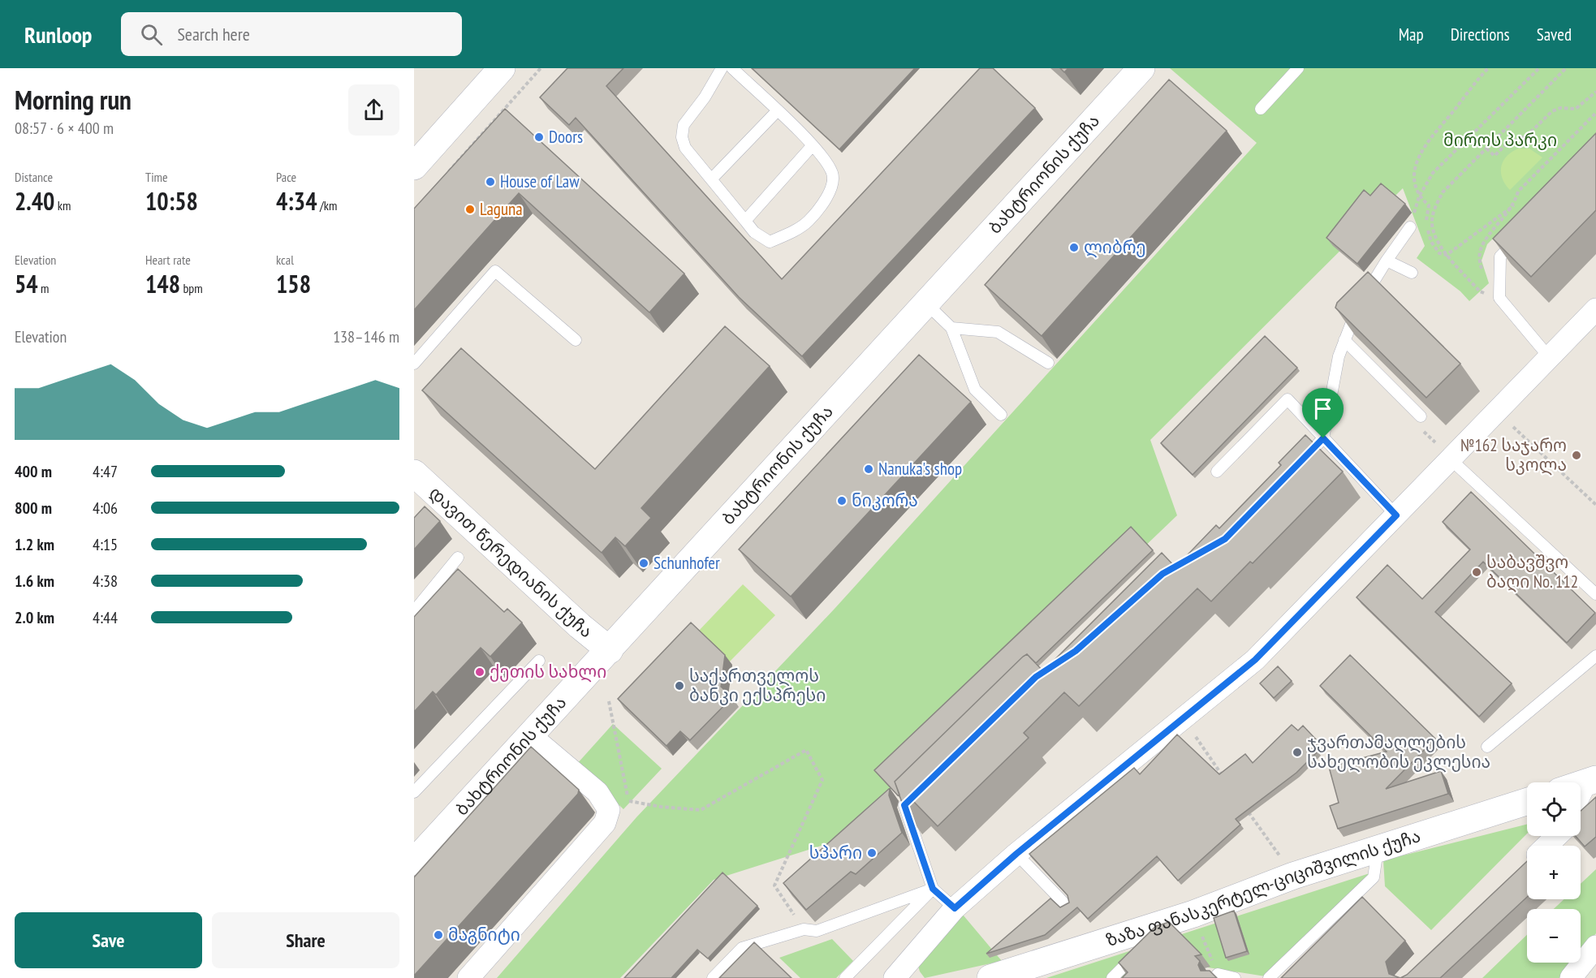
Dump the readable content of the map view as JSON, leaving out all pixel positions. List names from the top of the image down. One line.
{"streets":{"street":["ბახტრიონის ქუჩა","დავით წერედიანის ქუჩა","ზაზა ფანასკერტელ-ციციშვილის ქუჩა"]},"crossings":[["ბახტრიონის ქუჩა","დავით წერედიანის ქუჩა"]],"parks":["მიროს პარკი"],"places":["Doors","House of Law","Laguna","ლიბრე","№162 საჯარო სკოლა","Nanuka's shop","ნიკორა","Schunhofer","საბავშვო ბაღი No. 112","ქეთის სახლი","საქართველოს ბანკი ექსპრესი","ჯვართამაღლების სახელობის ეკლესია","სპარი","მაგნიტი"],"page":{"header":"Runloop","search":"Search here","nav":["Map","Directions","Saved"],"heading":["Morning run","08:57 · 6 × 400 m"],"stats":[["Distance","2.40 km"],["Time","10:58"],["Pace","4:34 /km"],["Elevation","54 m"],["Heart rate","148 bpm"],["kcal","158"]],"chart":["Elevation","138–146 m"],"list":[{"name":"400 m","note":"4:47"},{"name":"800 m","note":"4:06"},{"name":"1.2 km","note":"4:15"},{"name":"1.6 km","note":"4:38"},{"name":"2.0 km","note":"4:44"}],"map_buttons":["+","−"],"buttons":["Save","Share"]}}
